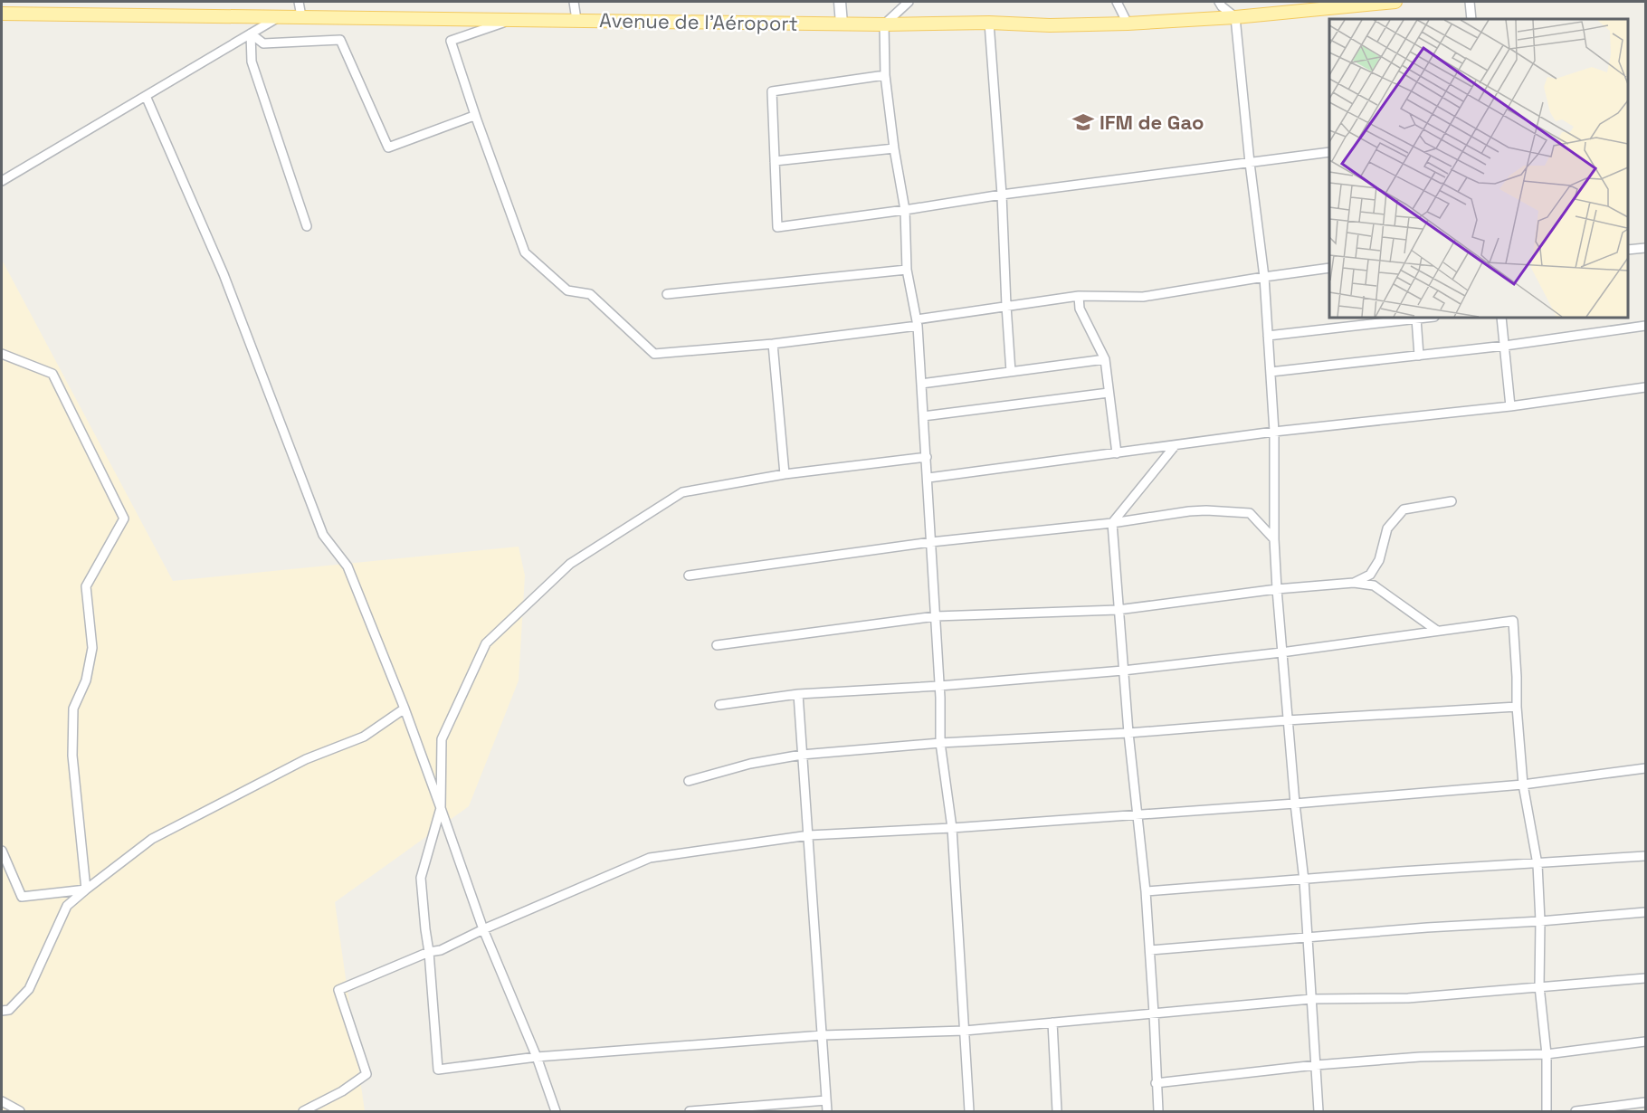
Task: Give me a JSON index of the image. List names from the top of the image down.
{
  "streets": {
    "main road": ["Avenue de l'Aéroport"]
  },
  "places": {
    "school or university": ["IFM de Gao"]
  }
}
